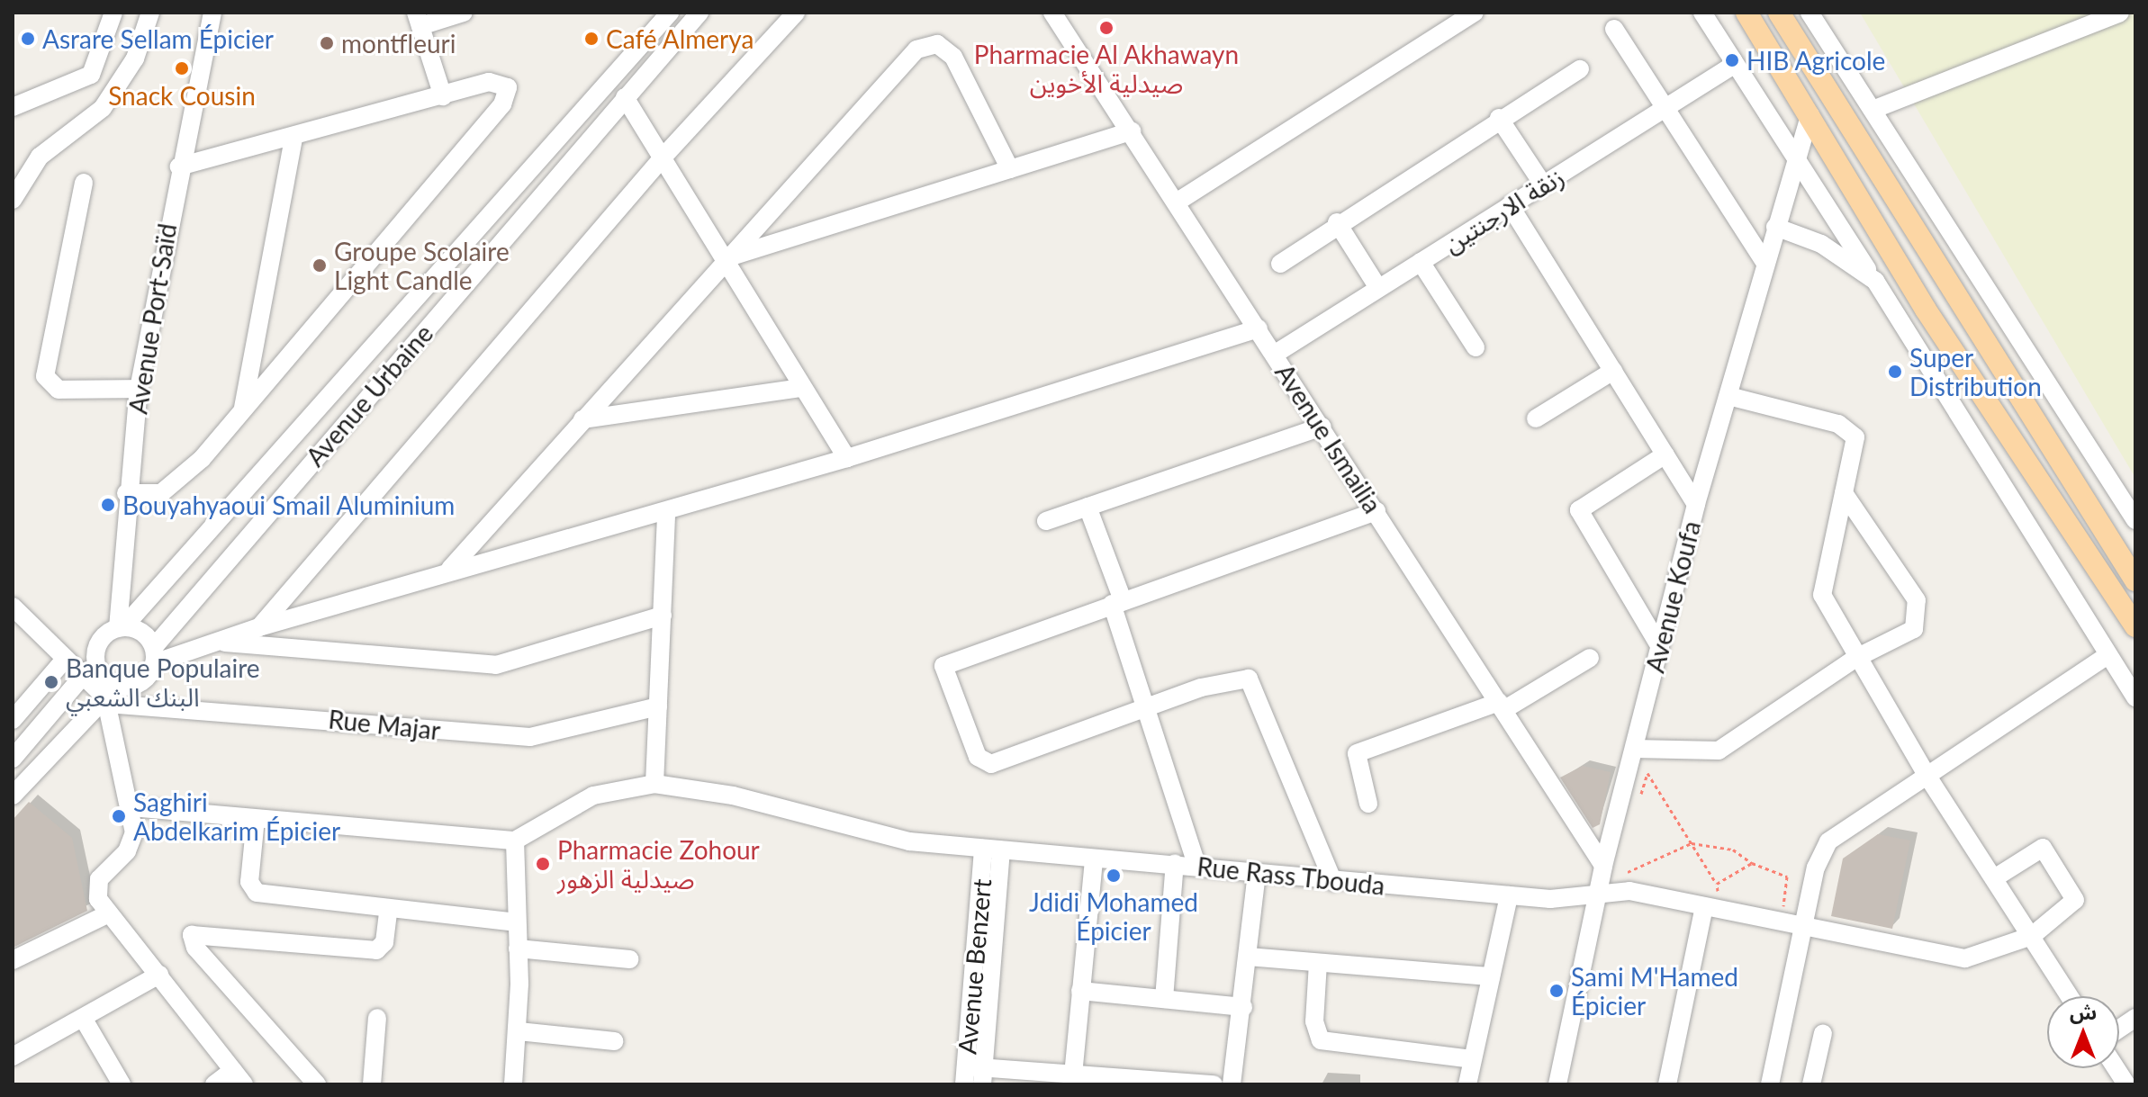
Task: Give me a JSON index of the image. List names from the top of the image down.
{
  "streets": {
    "street": [
      "زنقة الارجنتين",
      "Avenue Port-Saïd",
      "Avenue Urbaine",
      "Avenue Ismailia",
      "Avenue Koufa",
      "Rue Majar",
      "Rue Rass Tbouda",
      "Avenue Benzert"
    ]
  },
  "crossings": [
    ["زنقة الارجنتين", "Avenue Ismailia"],
    ["Avenue Port-Saïd", "Avenue Urbaine"],
    ["Avenue Port-Saïd", "Rue Majar"],
    ["Avenue Urbaine", "Rue Majar"],
    ["Avenue Ismailia", "Avenue Koufa"],
    ["Avenue Koufa", "Rue Rass Tbouda"],
    ["Rue Rass Tbouda", "Avenue Benzert"]
  ],
  "places": [
    "Pharmacie Al Akhawayn صيدلية الأخوين",
    "Asrare Sellam Épicier",
    "Café Almerya",
    "montfleuri",
    "HIB Agricole",
    "Snack Cousin",
    "Groupe Scolaire Light Candle",
    "Super Distribution",
    "Bouyahyaoui Smail Aluminium",
    "Banque Populaire البنك الشعبي",
    "Saghiri Abdelkarim Épicier",
    "Pharmacie Zohour صيدلية الزهور",
    "Jdidi Mohamed Épicier",
    "Sami M'Hamed Épicier"
  ],
  "north": "top"
}
